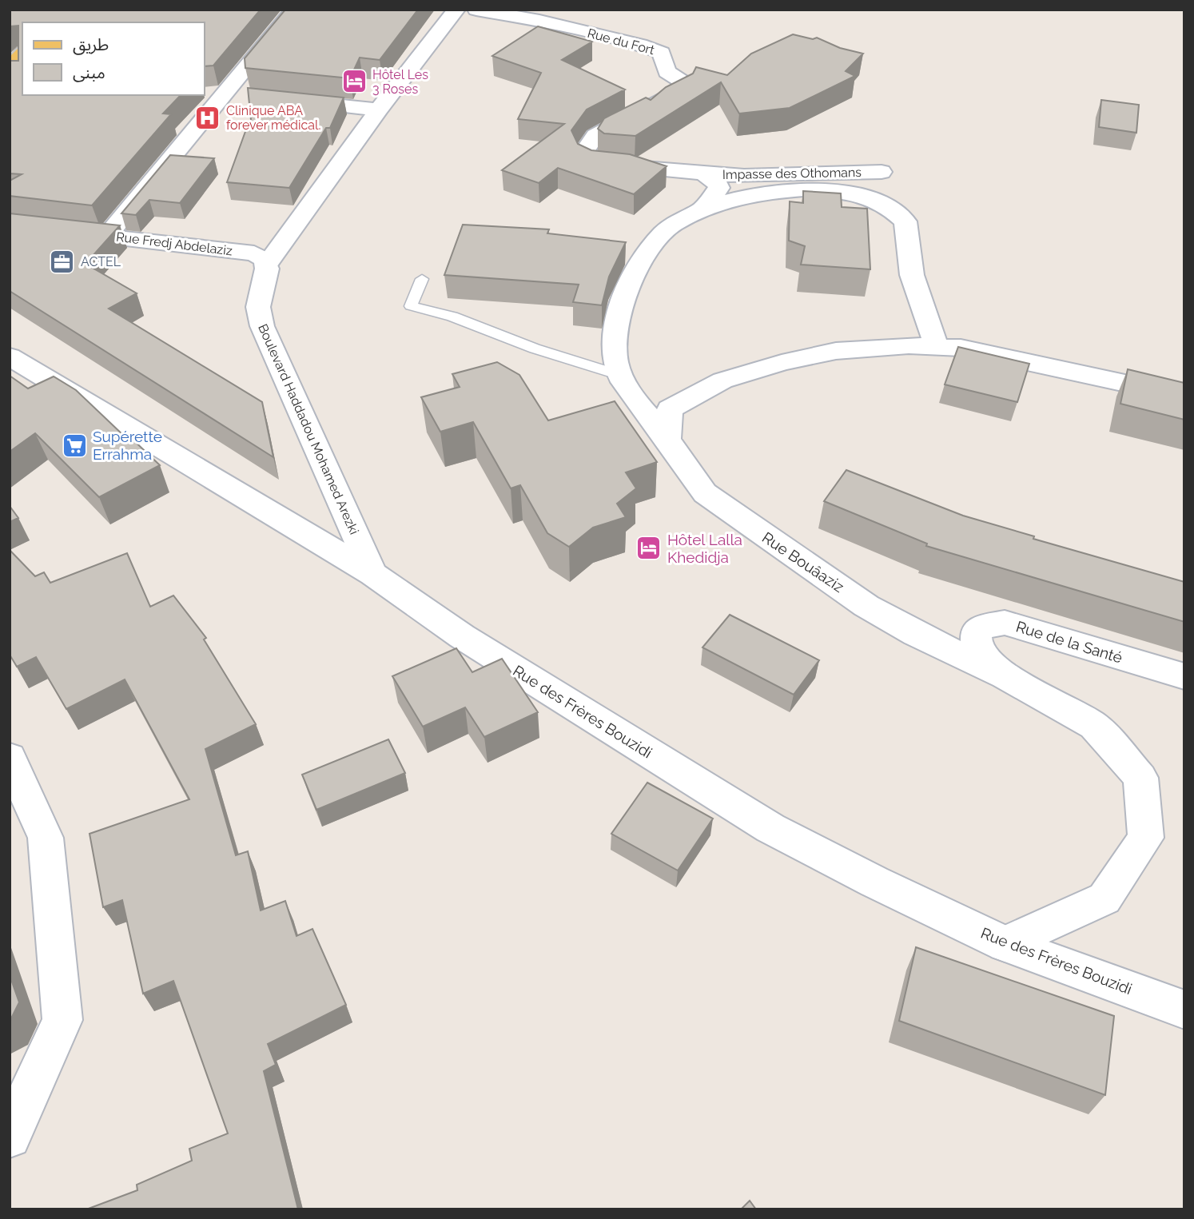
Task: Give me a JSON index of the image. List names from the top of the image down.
{
  "streets": {
    "street": [
      "Rue du Fort",
      "Impasse des Othomans",
      "Rue Fredj Abdelaziz",
      "Boulevard Haddadou Mohamed Arezki",
      "Rue Bouâaziz",
      "Rue de la Santé",
      "Rue des Frères Bouzidi"
    ]
  },
  "crossings": [
    ["Rue du Fort", "Impasse des Othomans"],
    ["Rue Fredj Abdelaziz", "Boulevard Haddadou Mohamed Arezki"],
    ["Boulevard Haddadou Mohamed Arezki", "Rue des Frères Bouzidi"],
    ["Rue Bouâaziz", "Rue de la Santé"],
    ["Rue Bouâaziz", "Rue des Frères Bouzidi"]
  ],
  "places": {
    "hotel": ["Hôtel Les 3 Roses", "Hôtel Lalla Khedidja"],
    "hospital": ["Clinique ABA forever médical."],
    "office": ["ACTEL"],
    "supermarket": ["Supérette Errahma"]
  },
  "legend": ["طريق", "مبنى"]
}
